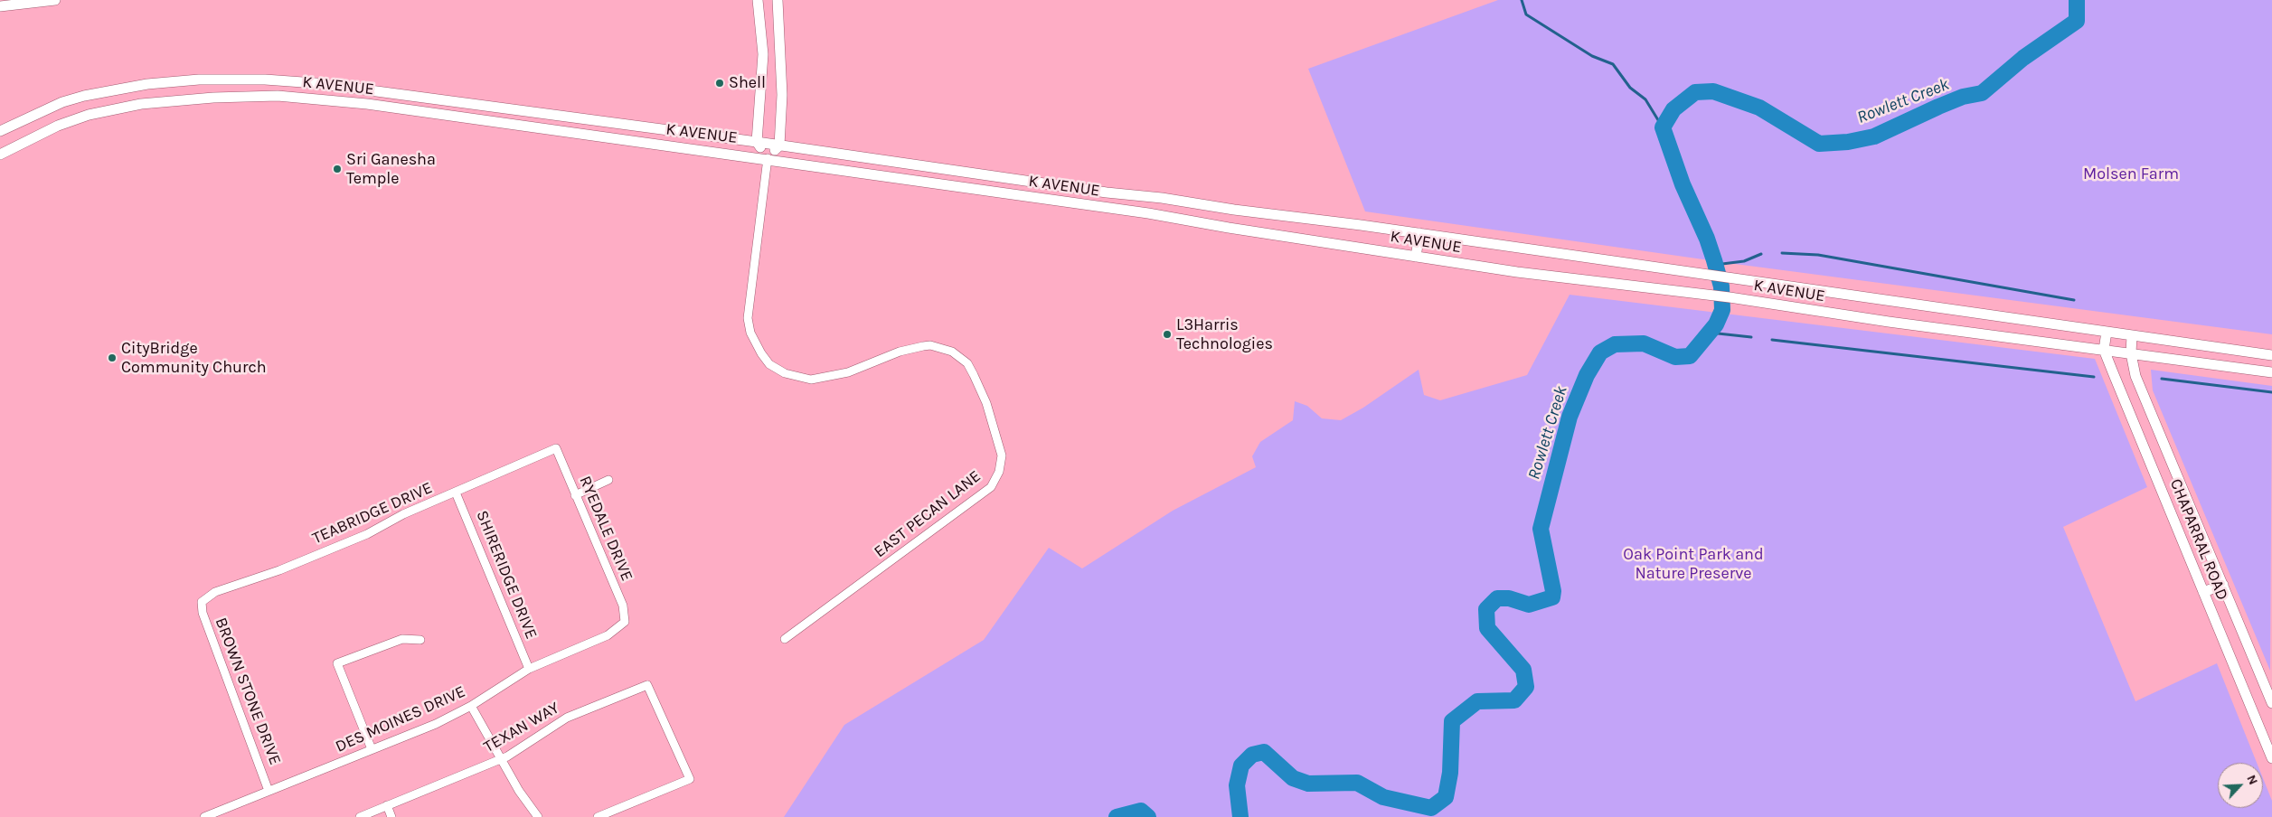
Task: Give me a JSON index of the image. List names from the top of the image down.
{
  "streets": {
    "main road": ["K AVENUE", "CHAPARRAL ROAD"],
    "street": [
      "TEABRIDGE DRIVE",
      "EAST PECAN LANE",
      "RYEDALE DRIVE",
      "SHIRERIDGE DRIVE",
      "BROWN STONE DRIVE",
      "DES MOINES DRIVE",
      "TEXAN WAY"
    ]
  },
  "crossings": [
    ["K AVENUE", "EAST PECAN LANE"],
    ["K AVENUE", "CHAPARRAL ROAD"],
    ["TEABRIDGE DRIVE", "RYEDALE DRIVE"],
    ["TEABRIDGE DRIVE", "SHIRERIDGE DRIVE"],
    ["TEABRIDGE DRIVE", "BROWN STONE DRIVE"],
    ["RYEDALE DRIVE", "DES MOINES DRIVE"],
    ["SHIRERIDGE DRIVE", "DES MOINES DRIVE"],
    ["BROWN STONE DRIVE", "DES MOINES DRIVE"]
  ],
  "water": ["Rowlett Creek"],
  "parks": ["Molsen Farm", "Oak Point Park and Nature Preserve"],
  "places": [
    "Shell",
    "Sri Ganesha Temple",
    "L3Harris Technologies",
    "CityBridge Community Church"
  ],
  "north": "top right"
}
